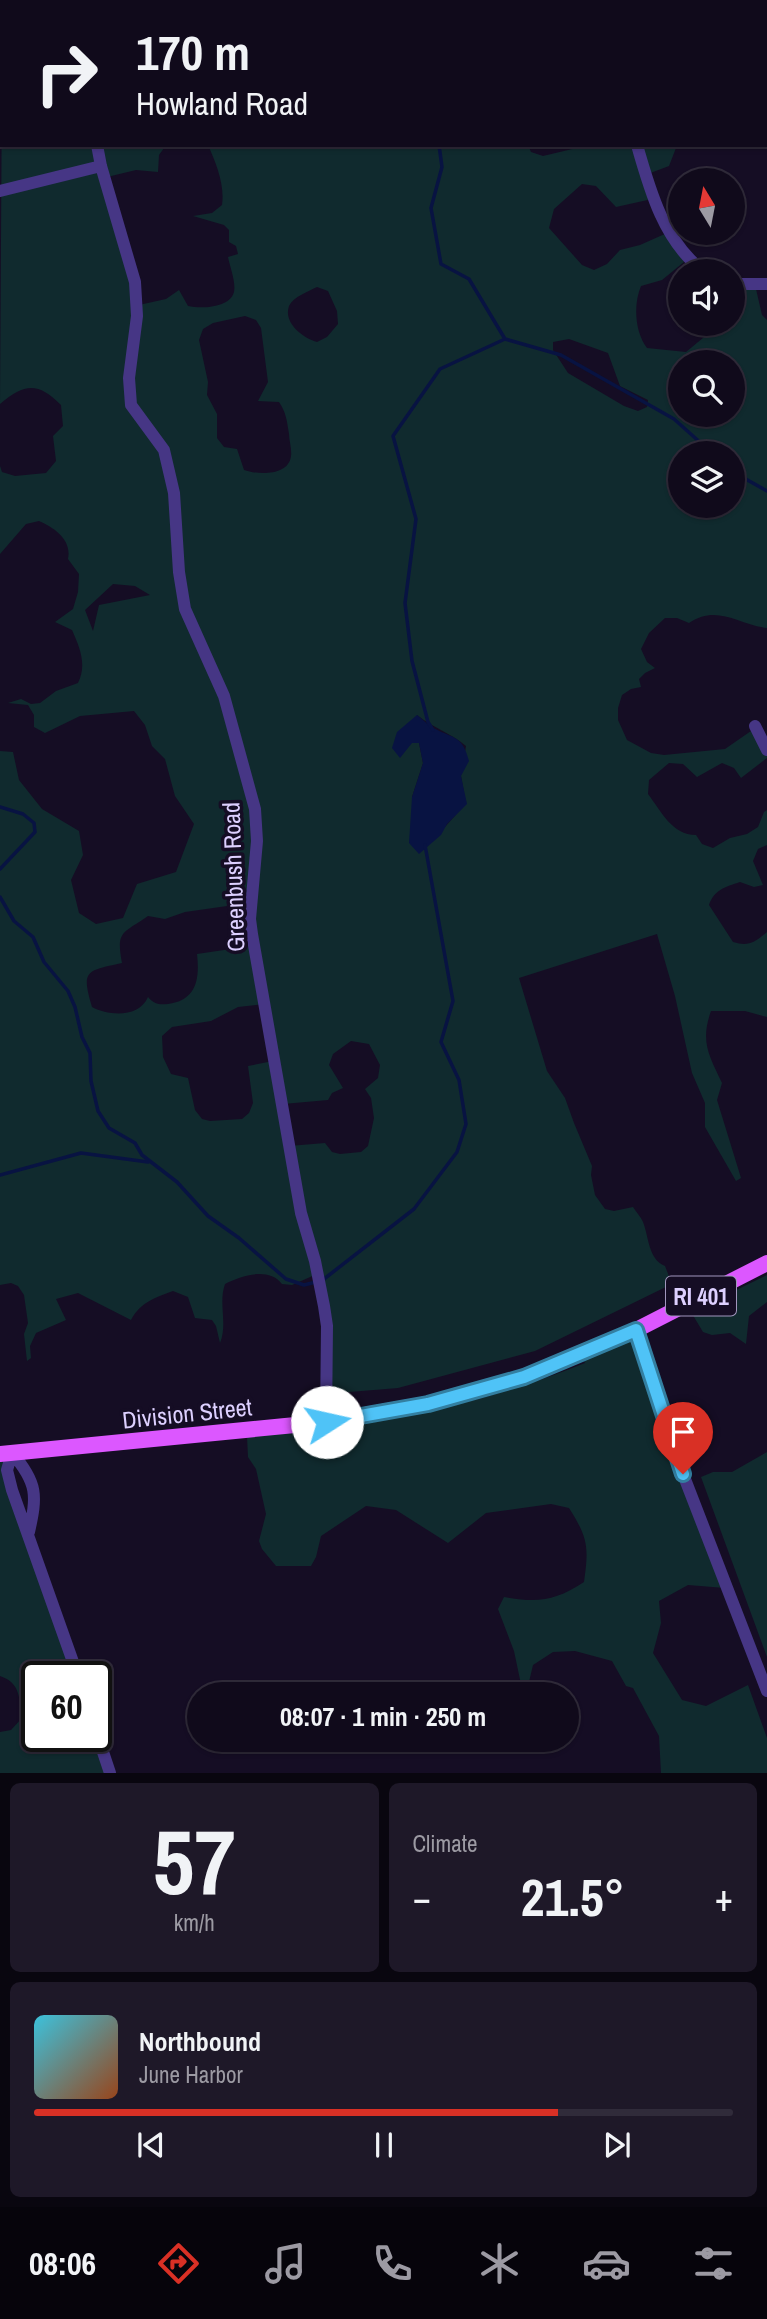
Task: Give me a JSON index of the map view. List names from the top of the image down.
{
  "streets": {
    "main road": ["RI 401", "Division Street"],
    "street": ["Greenbush Road"]
  },
  "crossings": [
    ["Greenbush Road", "Division Street"]
  ],
  "north": "top",
  "page": {
    "turn": ["170 m", "Howland Road"],
    "limit": "60",
    "trip": "08:07 · 1 min · 250 m",
    "tile": [
      ["57", "km/h"],
      "Climate"
    ],
    "heat": ["−", "21.5°", "+"],
    "song": ["Northbound", "June Harbor"],
    "tabs": "08:06"
  }
}
